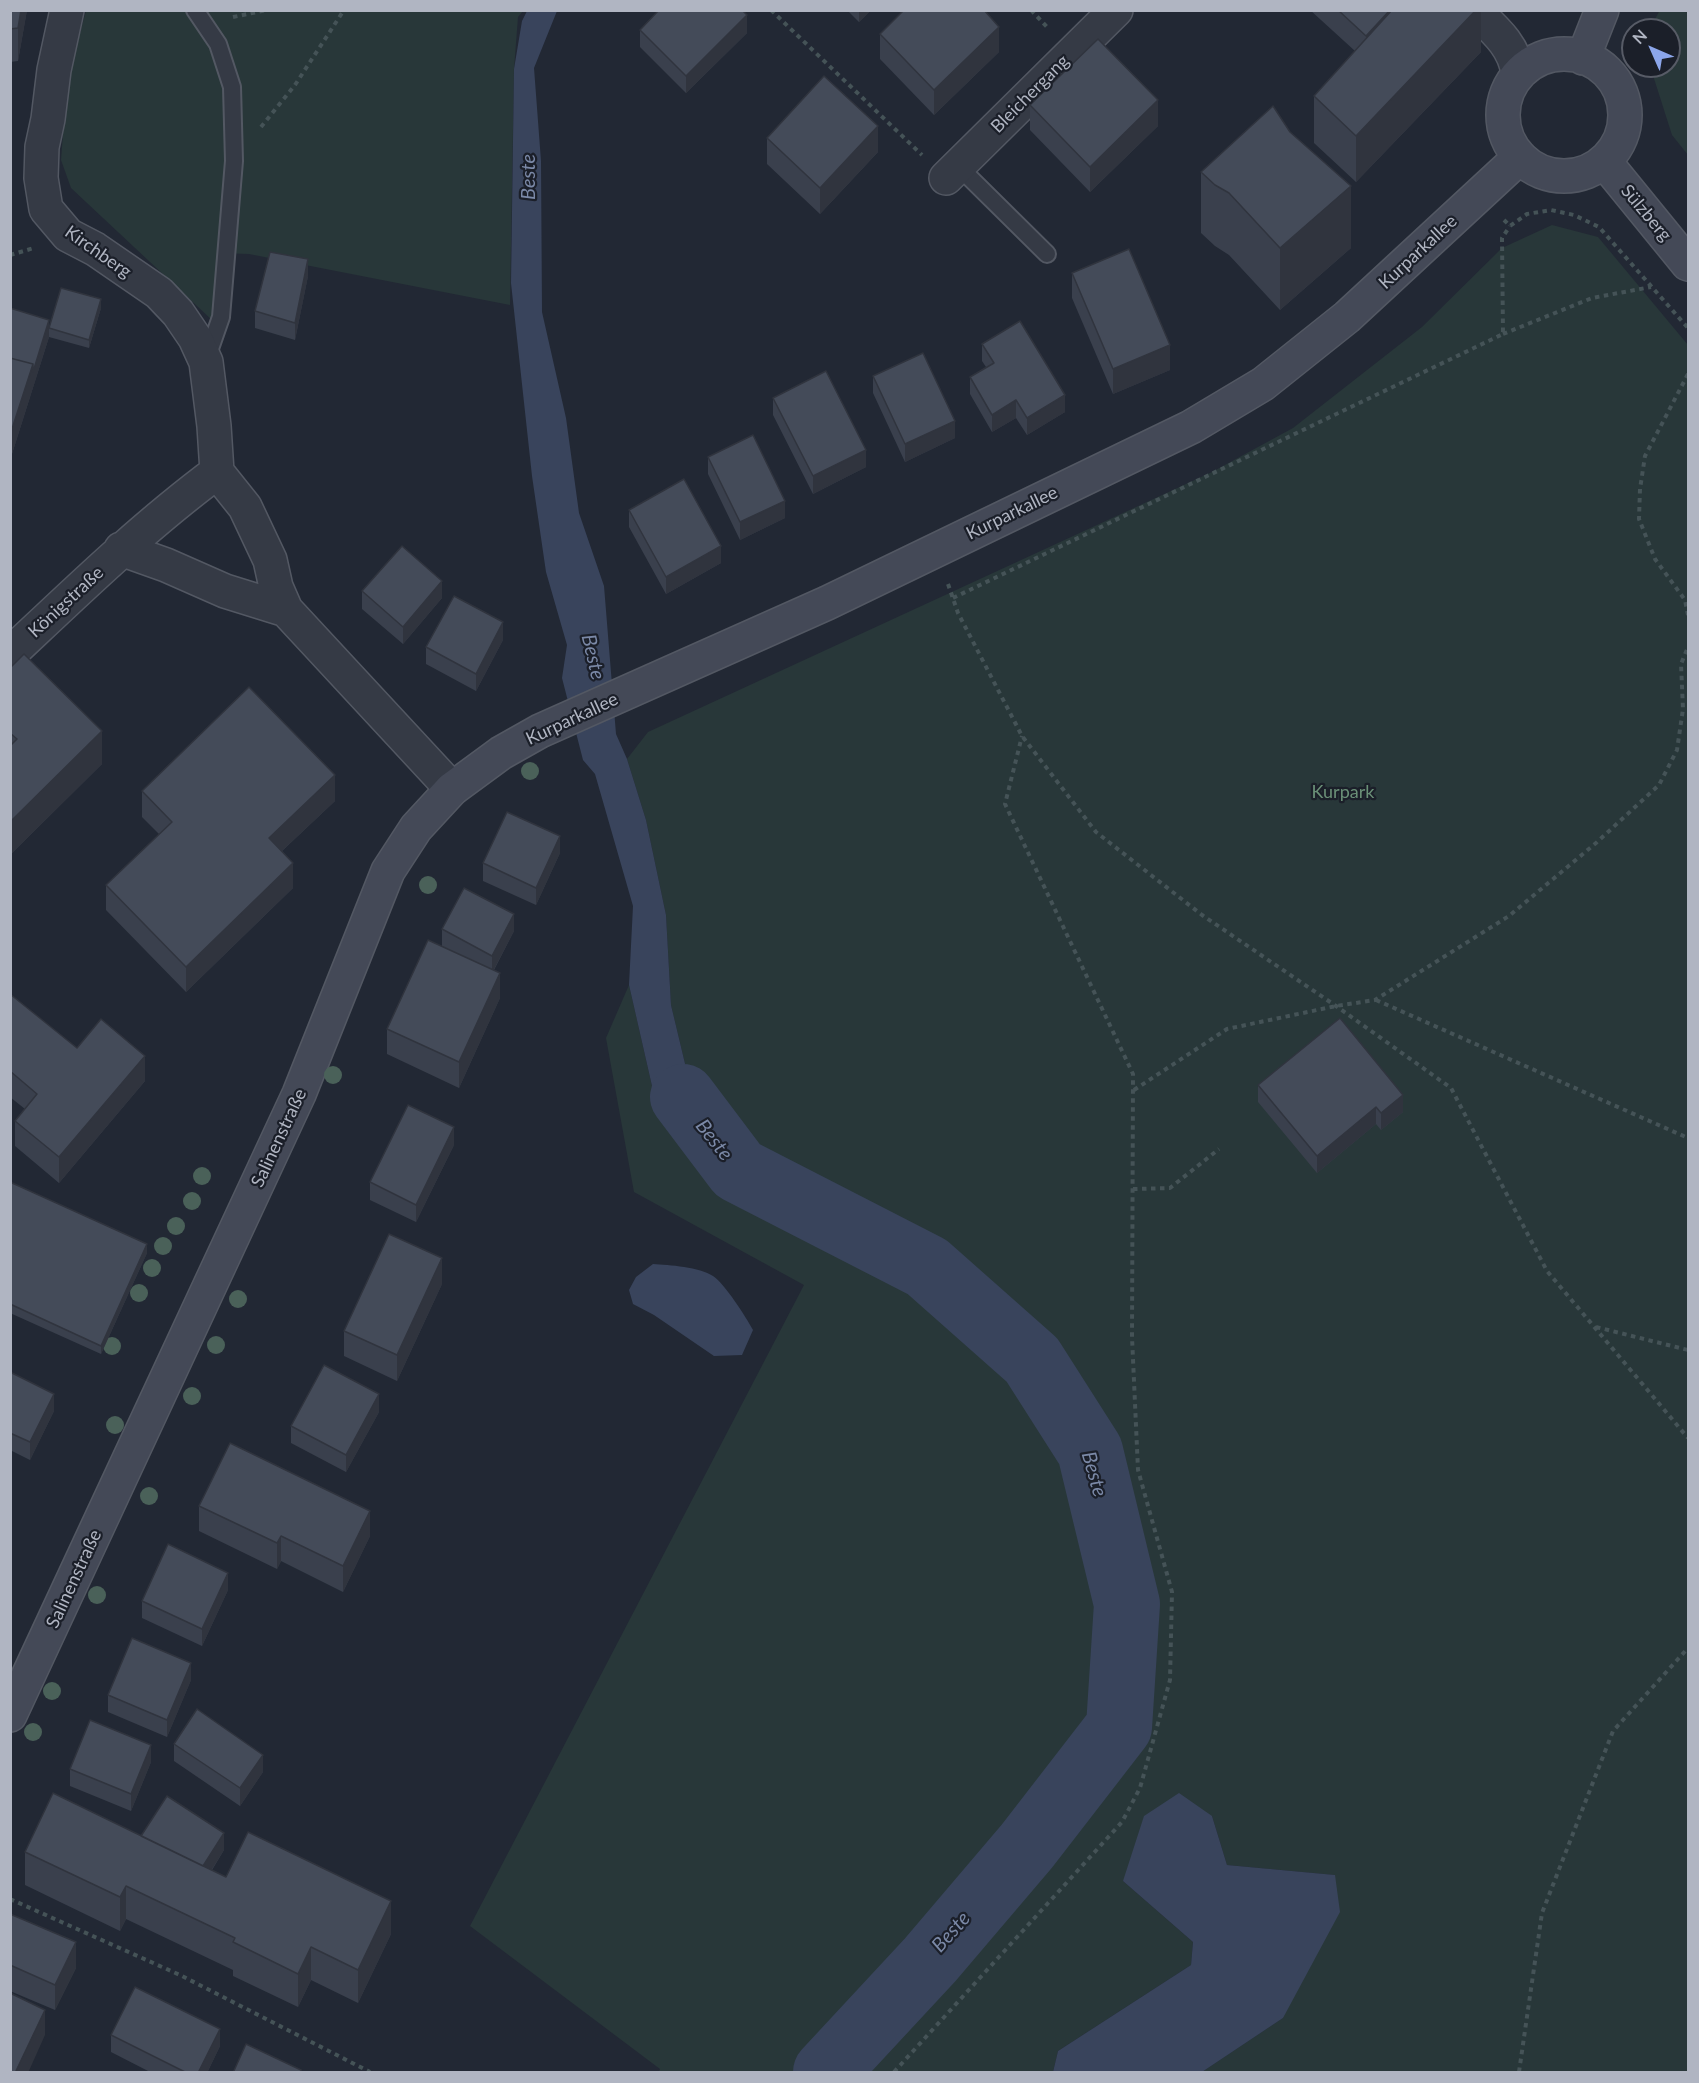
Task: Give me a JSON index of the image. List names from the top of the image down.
{
  "streets": {
    "street": [
      "Bleichergang",
      "Sülzberg",
      "Kirchberg",
      "Kurparkallee",
      "Königstraße",
      "Salinenstraße"
    ]
  },
  "crossings": [
    ["Sülzberg", "Kurparkallee"],
    ["Kurparkallee", "Salinenstraße"]
  ],
  "water": ["Beste"],
  "parks": ["Kurpark"],
  "north": "top left"
}
